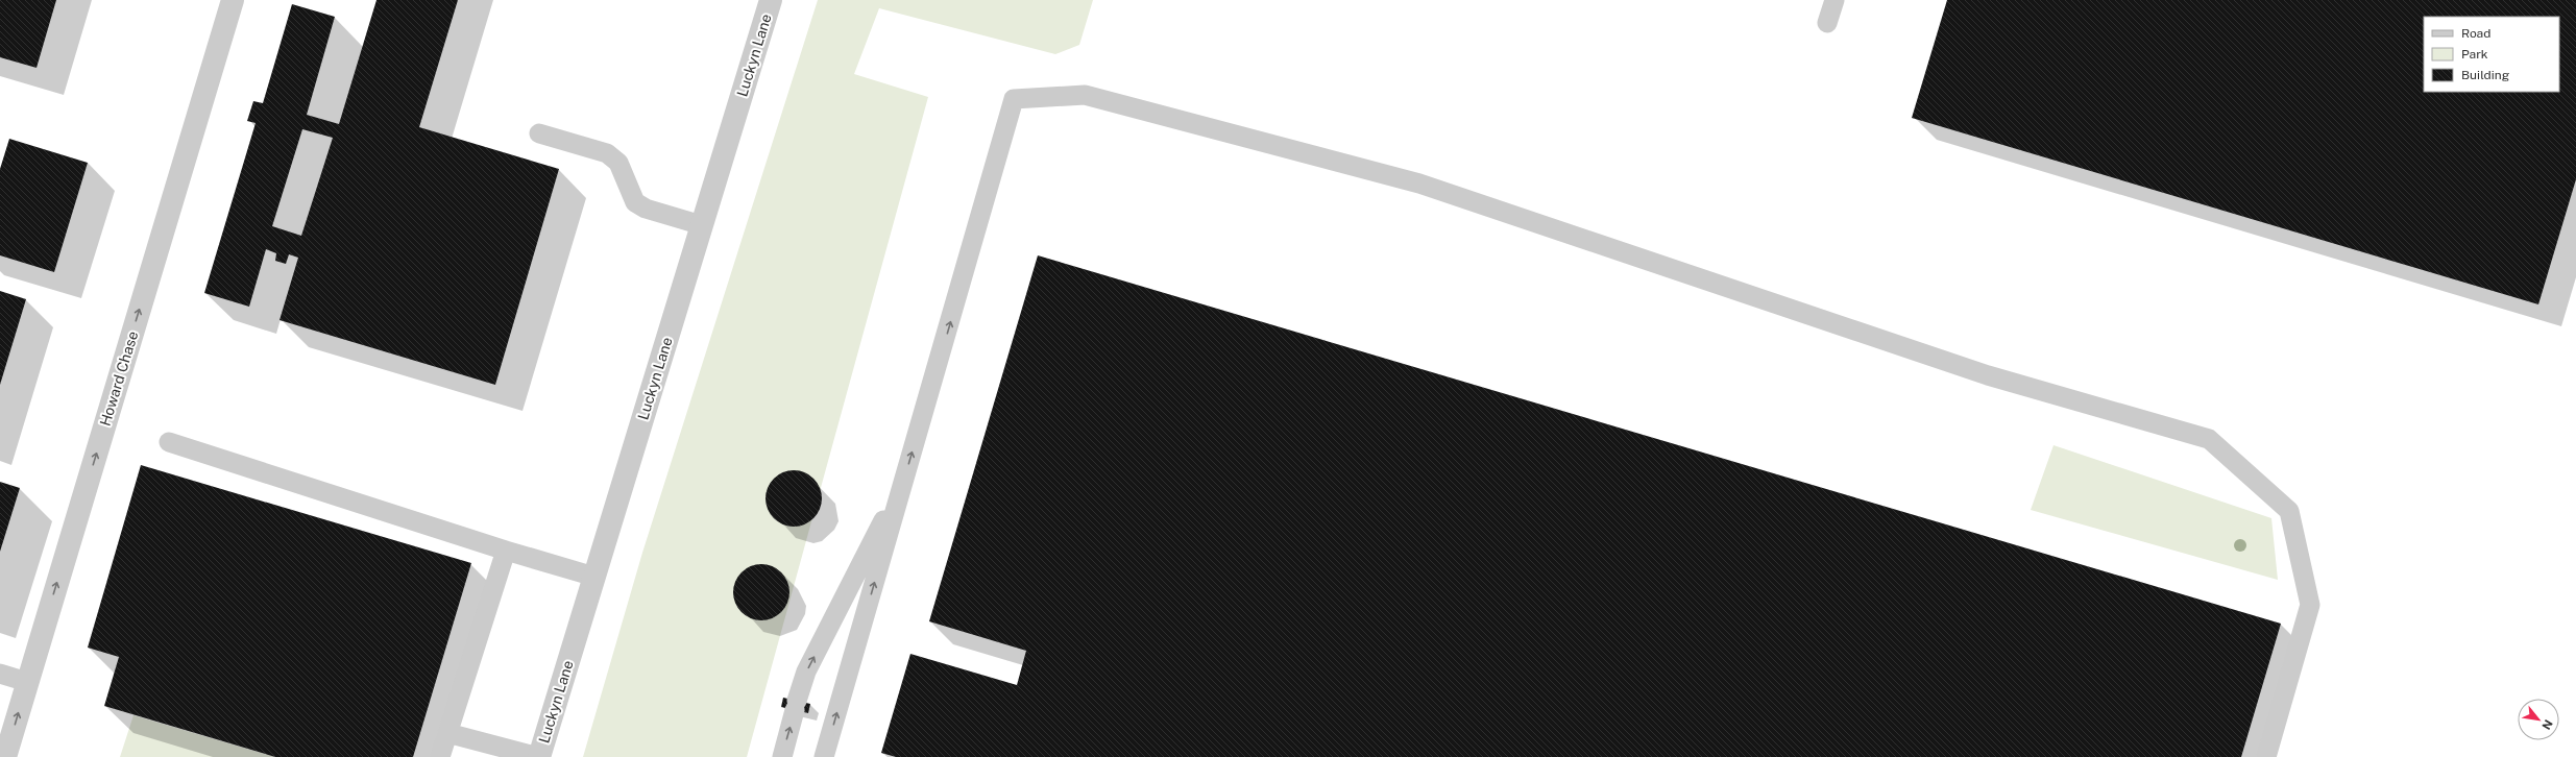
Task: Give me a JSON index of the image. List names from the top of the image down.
{
  "streets": {
    "street": ["Luckyn Lane", "Howard Chase"]
  },
  "one_way": ["Howard Chase"],
  "legend": ["Road", "Park", "Building"],
  "north": "bottom right"
}
